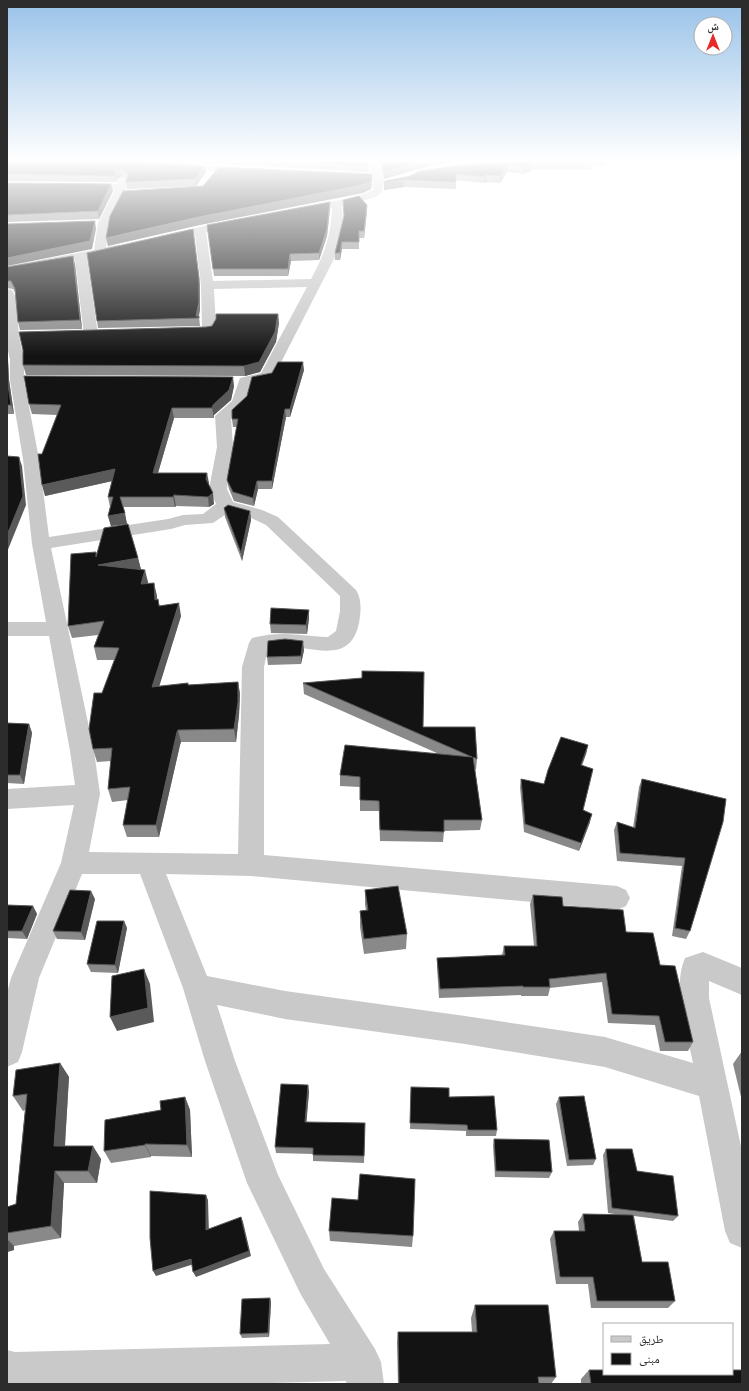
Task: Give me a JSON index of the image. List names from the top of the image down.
{
  "legend": ["طريق", "مبنى"],
  "north": "top"
}
